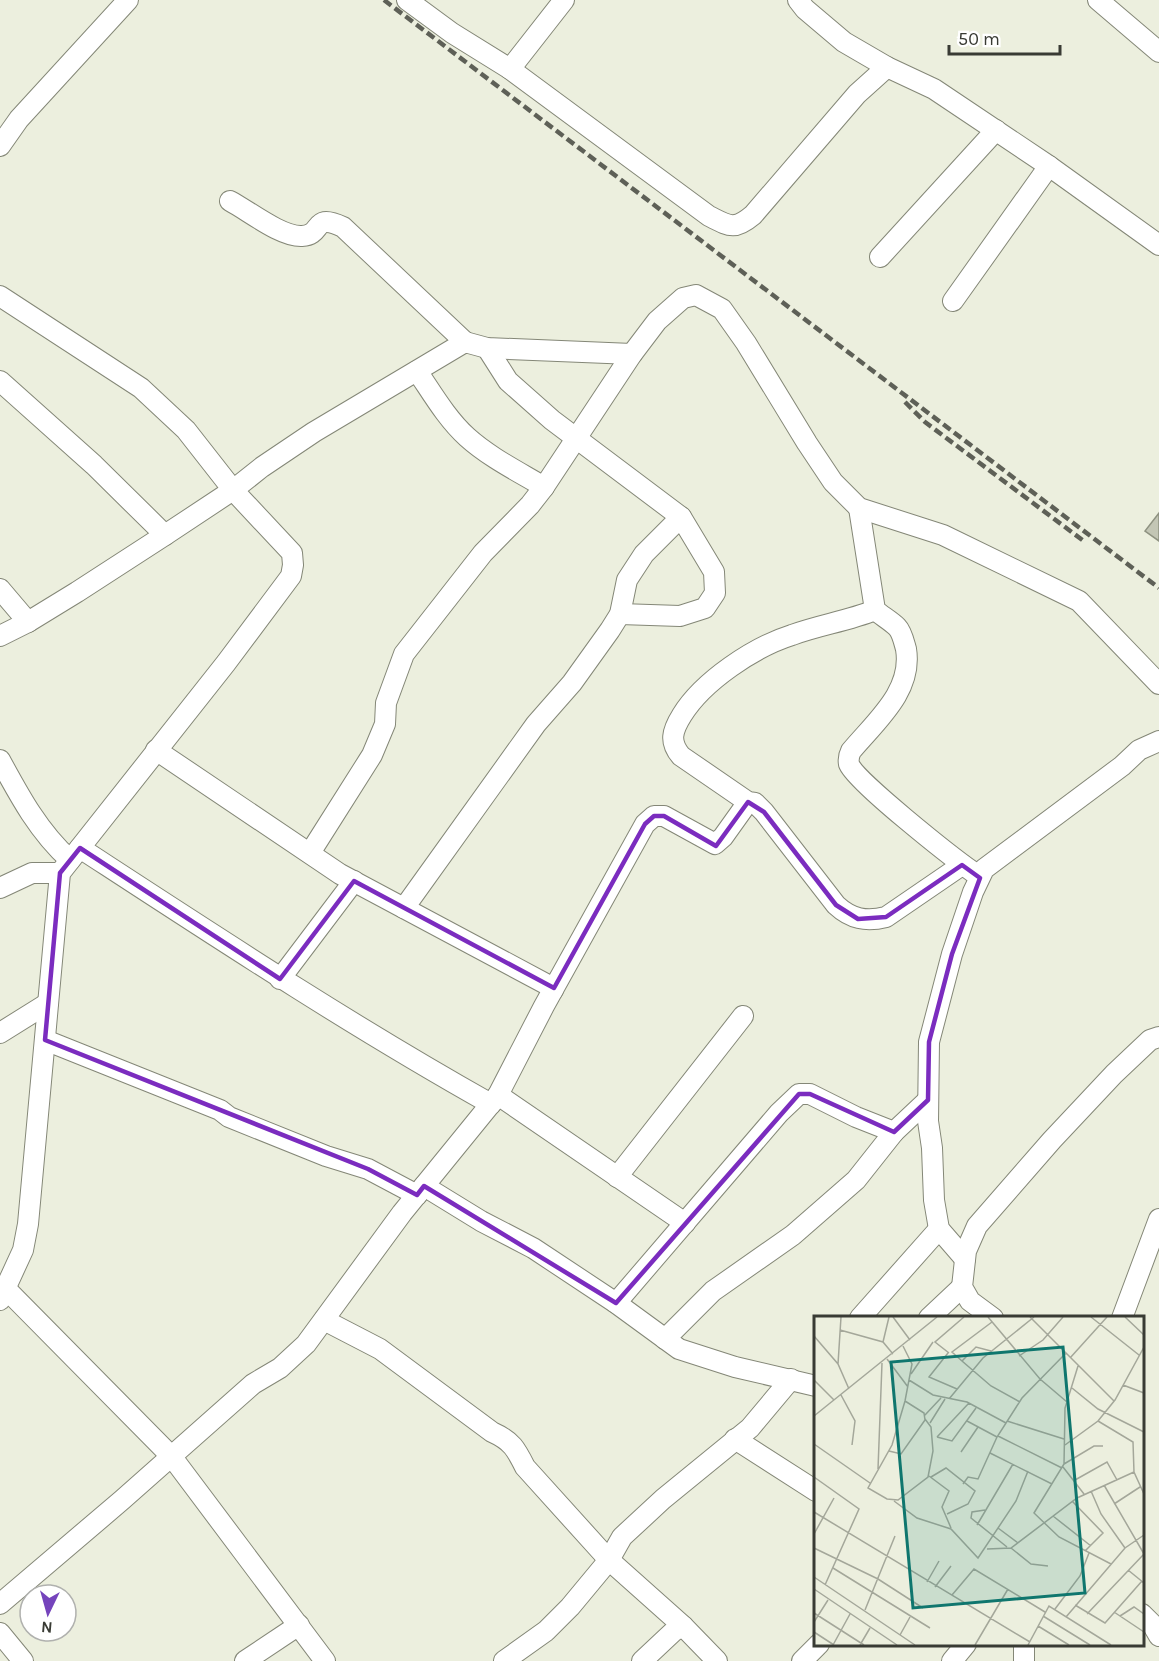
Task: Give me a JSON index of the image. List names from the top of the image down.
{
  "scale_bar": "50 m",
  "north": "bottom"
}
